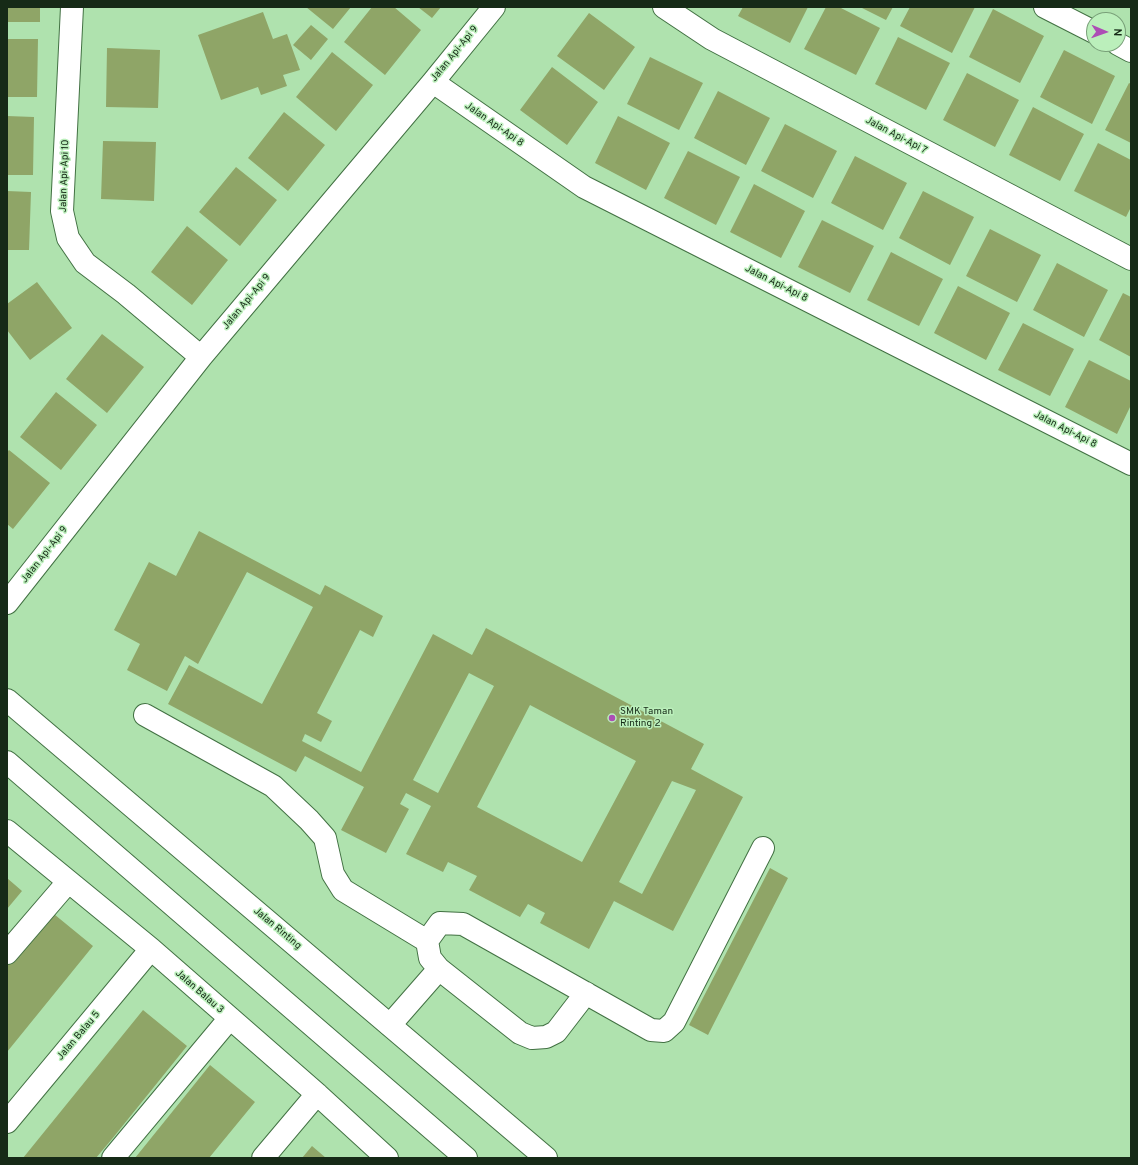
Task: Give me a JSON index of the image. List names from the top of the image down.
{
  "streets": {
    "street": [
      "Jalan Api-Api 9",
      "Jalan Api-Api 8",
      "Jalan Api-Api 7",
      "Jalan Api-Api 10",
      "Jalan Rinting",
      "Jalan Balau 3",
      "Jalan Balau 5"
    ]
  },
  "crossings": [
    ["Jalan Api-Api 9", "Jalan Api-Api 8"],
    ["Jalan Api-Api 9", "Jalan Api-Api 10"],
    ["Jalan Balau 3", "Jalan Balau 5"]
  ],
  "places": ["SMK Taman Rinting 2"],
  "north": "right"
}
